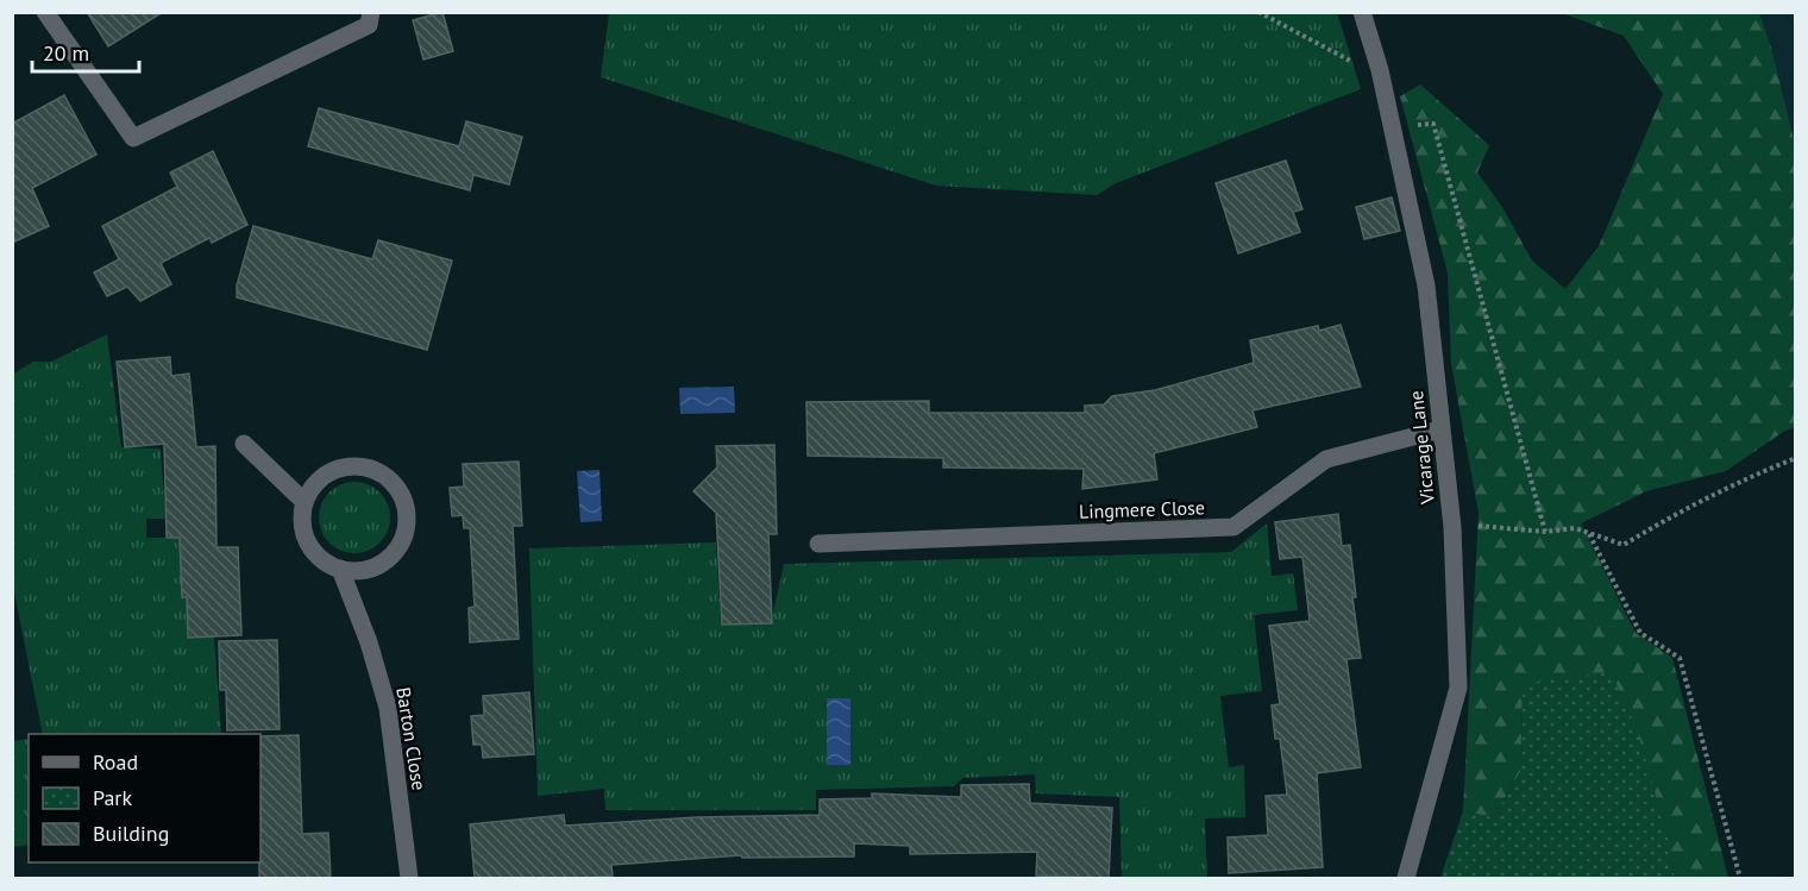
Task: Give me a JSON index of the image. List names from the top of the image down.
{
  "streets": {
    "street": ["Vicarage Lane", "Lingmere Close", "Barton Close"]
  },
  "crossings": [
    ["Vicarage Lane", "Lingmere Close"]
  ],
  "legend": ["Road", "Park", "Building"],
  "scale_bar": "20 m"
}
